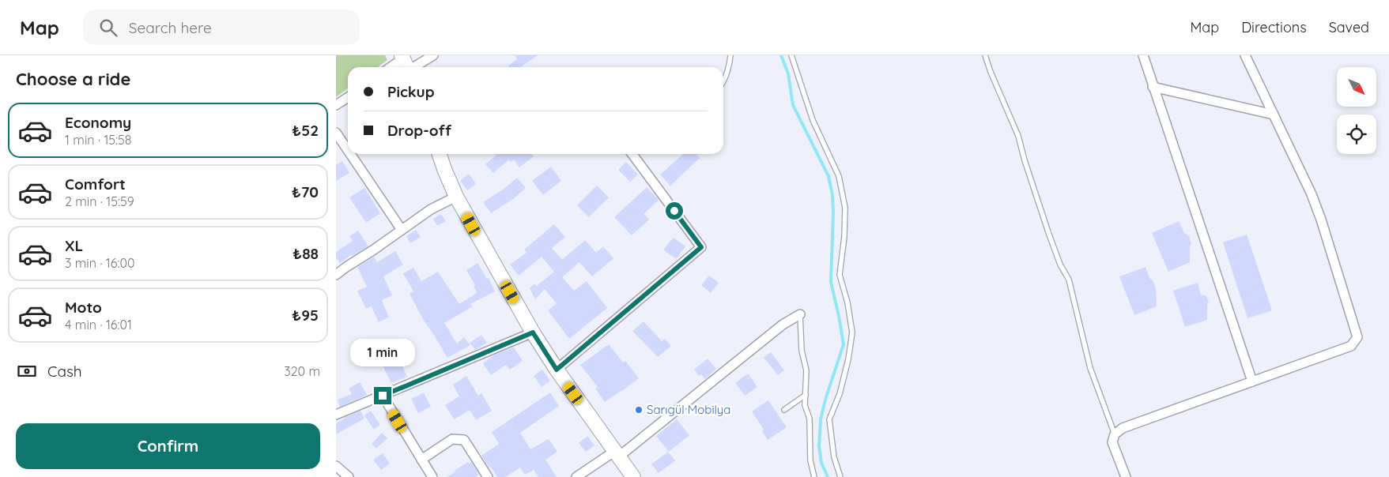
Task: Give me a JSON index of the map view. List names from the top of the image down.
{
  "places": ["Sarıgül Mobilya"],
  "north": "bottom right",
  "page": {
    "header": "Map",
    "search": "Search here",
    "nav": ["Map", "Directions", "Saved"],
    "heading": "Choose a ride",
    "banner": ["Pickup", "Drop-off"],
    "list": [
      {
        "name": "Economy",
        "note": "1 min · 15:58",
        "value": "₺52"
      },
      {
        "name": "Comfort",
        "note": "2 min · 15:59",
        "value": "₺70"
      },
      {
        "name": "XL",
        "note": "3 min · 16:00",
        "value": "₺88"
      },
      {
        "name": "Moto",
        "note": "4 min · 16:01",
        "value": "₺95"
      }
    ],
    "bubble": "1 min",
    "pay": ["Cash", "320 m"],
    "buttons": "Confirm"
  }
}
